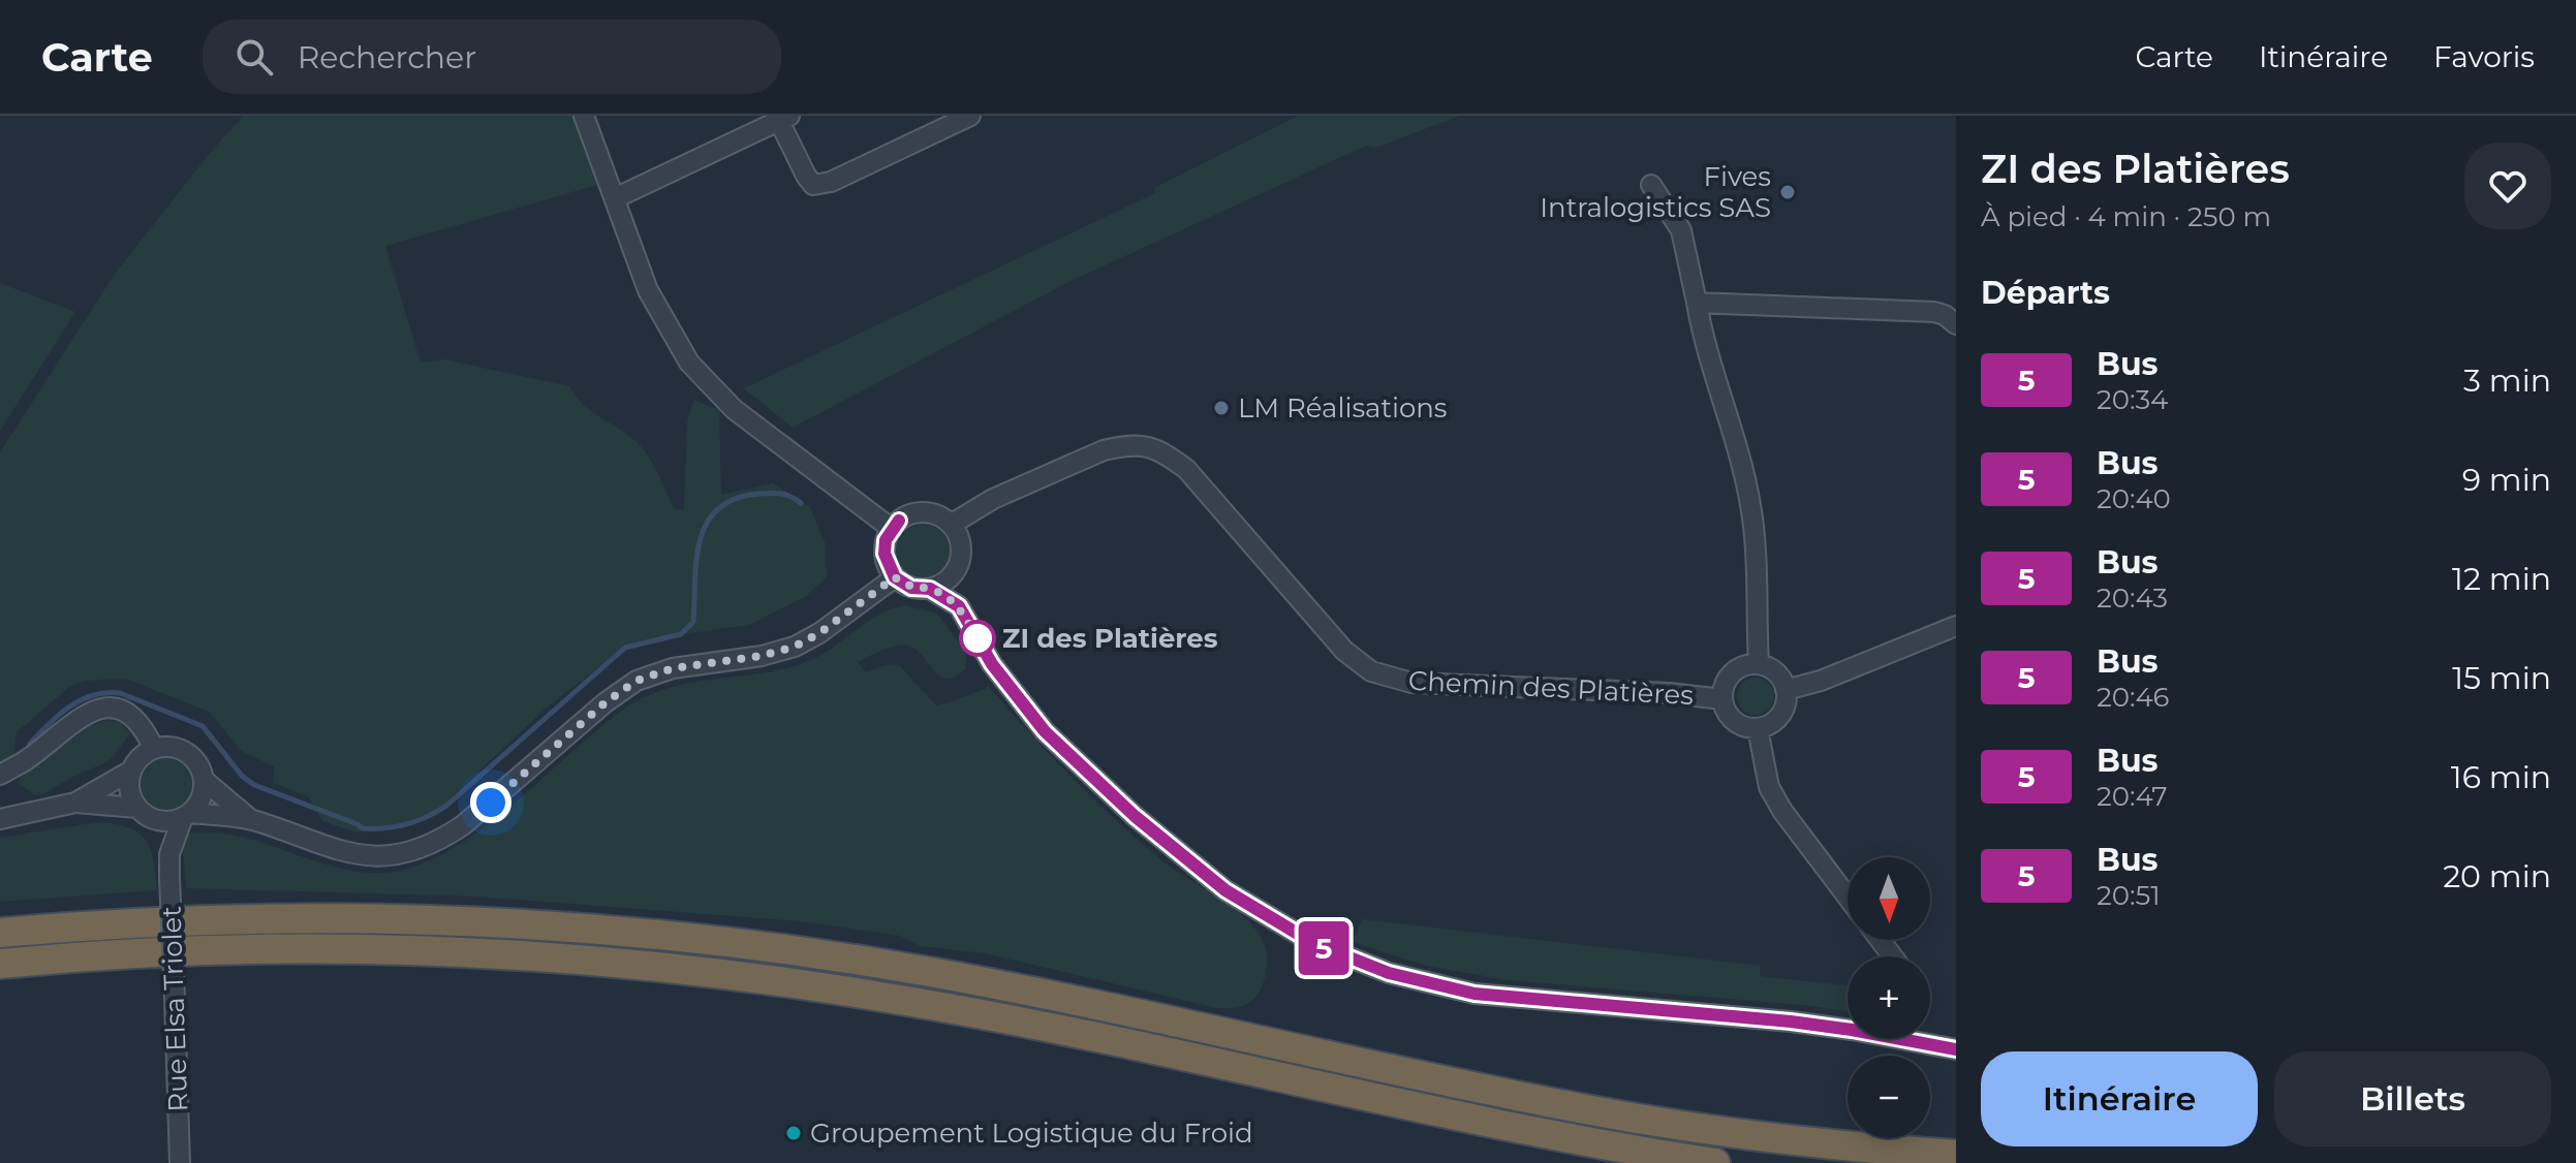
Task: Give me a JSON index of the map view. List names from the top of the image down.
{
  "streets": {
    "street": ["Chemin des Platières", "Rue Elsa Triolet"]
  },
  "places": [
    "Fives Intralogistics SAS",
    "LM Réalisations",
    "ZI des Platières",
    "Groupement Logistique du Froid"
  ],
  "lines": ["bus line 5"],
  "north": "bottom",
  "page": {
    "header": "Carte",
    "search": "Rechercher",
    "nav": ["Carte", "Itinéraire", "Favoris"],
    "on_map": "5",
    "heading": [
      ["ZI des Platières", "À pied · 4 min · 250 m"],
      "Départs"
    ],
    "list": [
      {
        "mark": "5",
        "name": "Bus",
        "note": "20:34",
        "value": "3 min"
      },
      {
        "mark": "5",
        "name": "Bus",
        "note": "20:40",
        "value": "9 min"
      },
      {
        "mark": "5",
        "name": "Bus",
        "note": "20:43",
        "value": "12 min"
      },
      {
        "mark": "5",
        "name": "Bus",
        "note": "20:46",
        "value": "15 min"
      },
      {
        "mark": "5",
        "name": "Bus",
        "note": "20:47",
        "value": "16 min"
      },
      {
        "mark": "5",
        "name": "Bus",
        "note": "20:51",
        "value": "20 min"
      }
    ],
    "map_buttons": ["+", "−"],
    "buttons": ["Itinéraire", "Billets"]
  }
}
